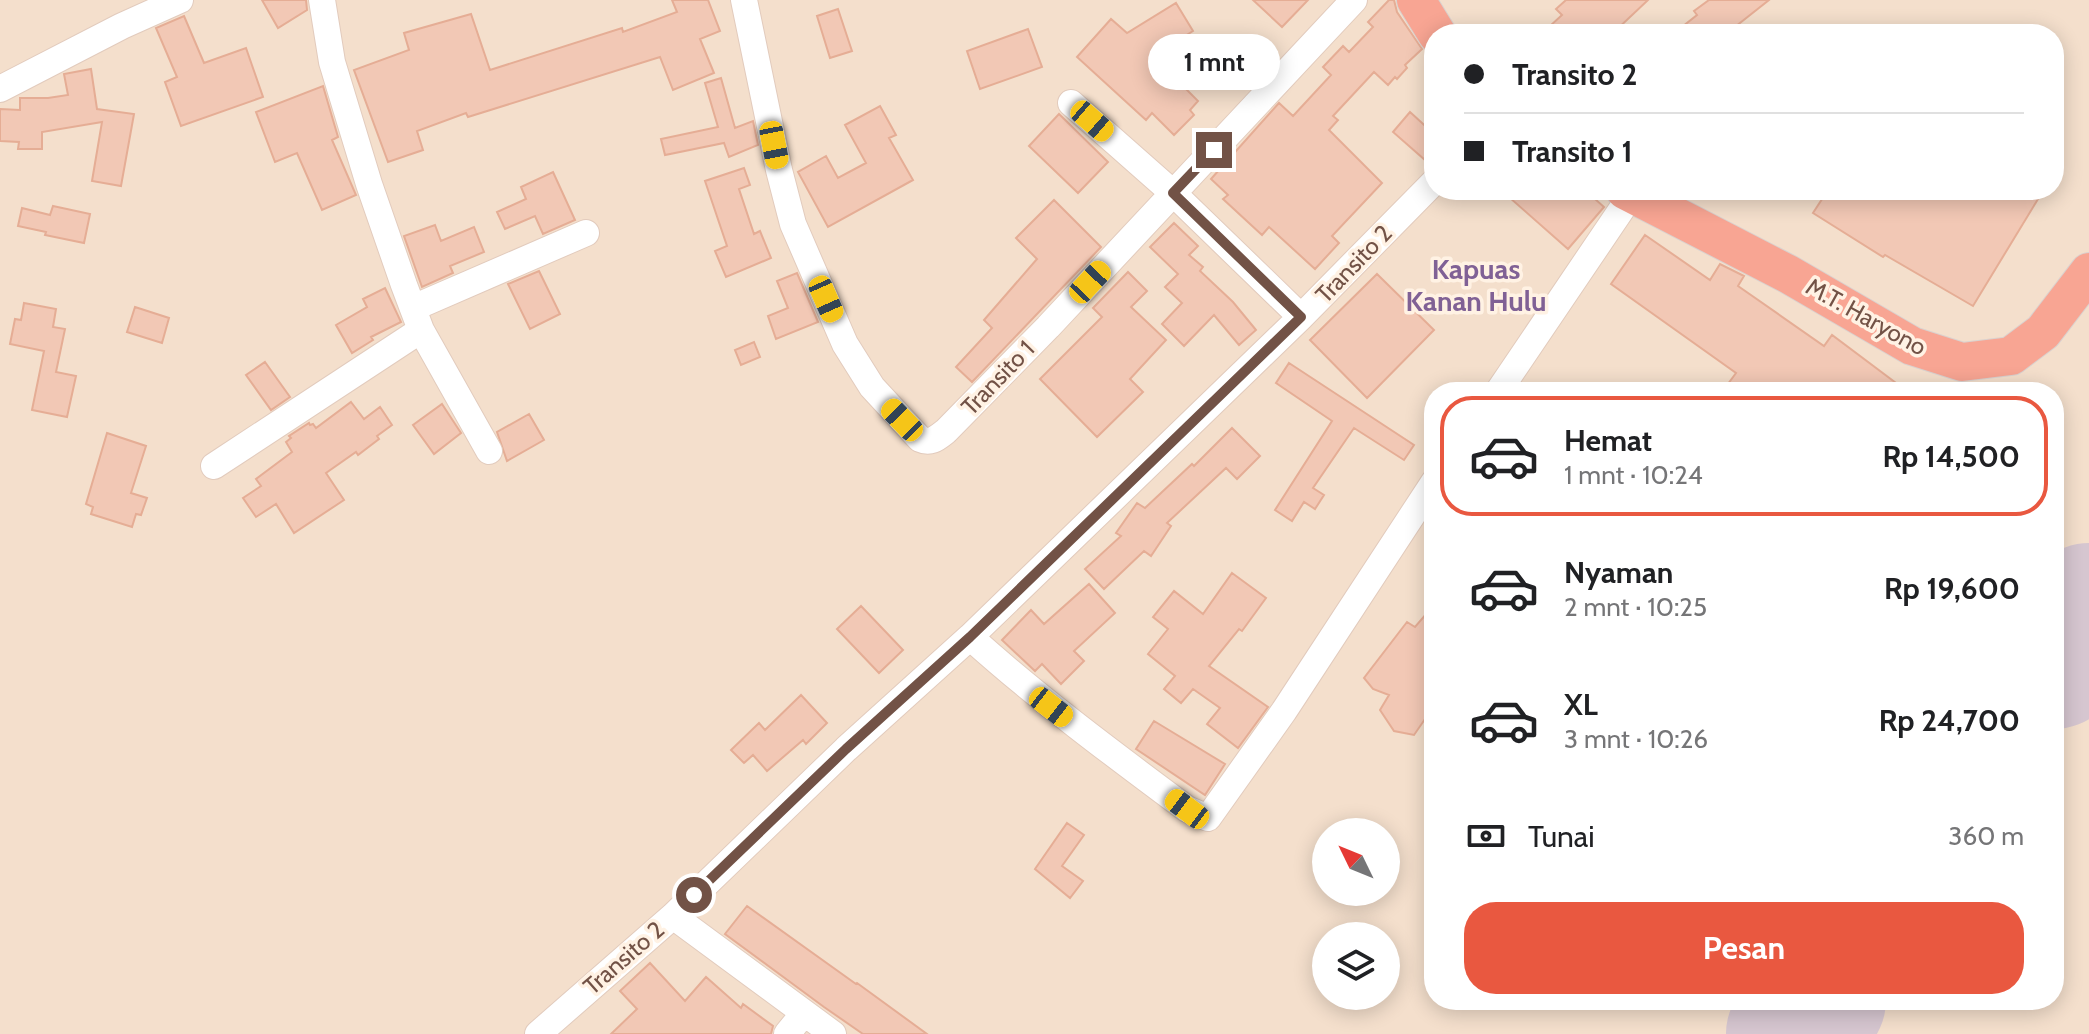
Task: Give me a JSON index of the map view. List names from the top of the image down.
{
  "streets": {
    "highway": ["M.T. Haryono"],
    "street": ["Transito 2", "Transito 1"]
  },
  "districts": ["Kapuas Kanan Hulu"],
  "north": "top left",
  "page": {
    "banner": ["Transito 2", "Transito 1"],
    "bubble": "1 mnt",
    "list": [
      {
        "name": "Hemat",
        "note": "1 mnt · 10:24",
        "value": "Rp 14,500"
      },
      {
        "name": "Nyaman",
        "note": "2 mnt · 10:25",
        "value": "Rp 19,600"
      },
      {
        "name": "XL",
        "note": "3 mnt · 10:26",
        "value": "Rp 24,700"
      }
    ],
    "pay": ["Tunai", "360 m"],
    "buttons": "Pesan"
  }
}
